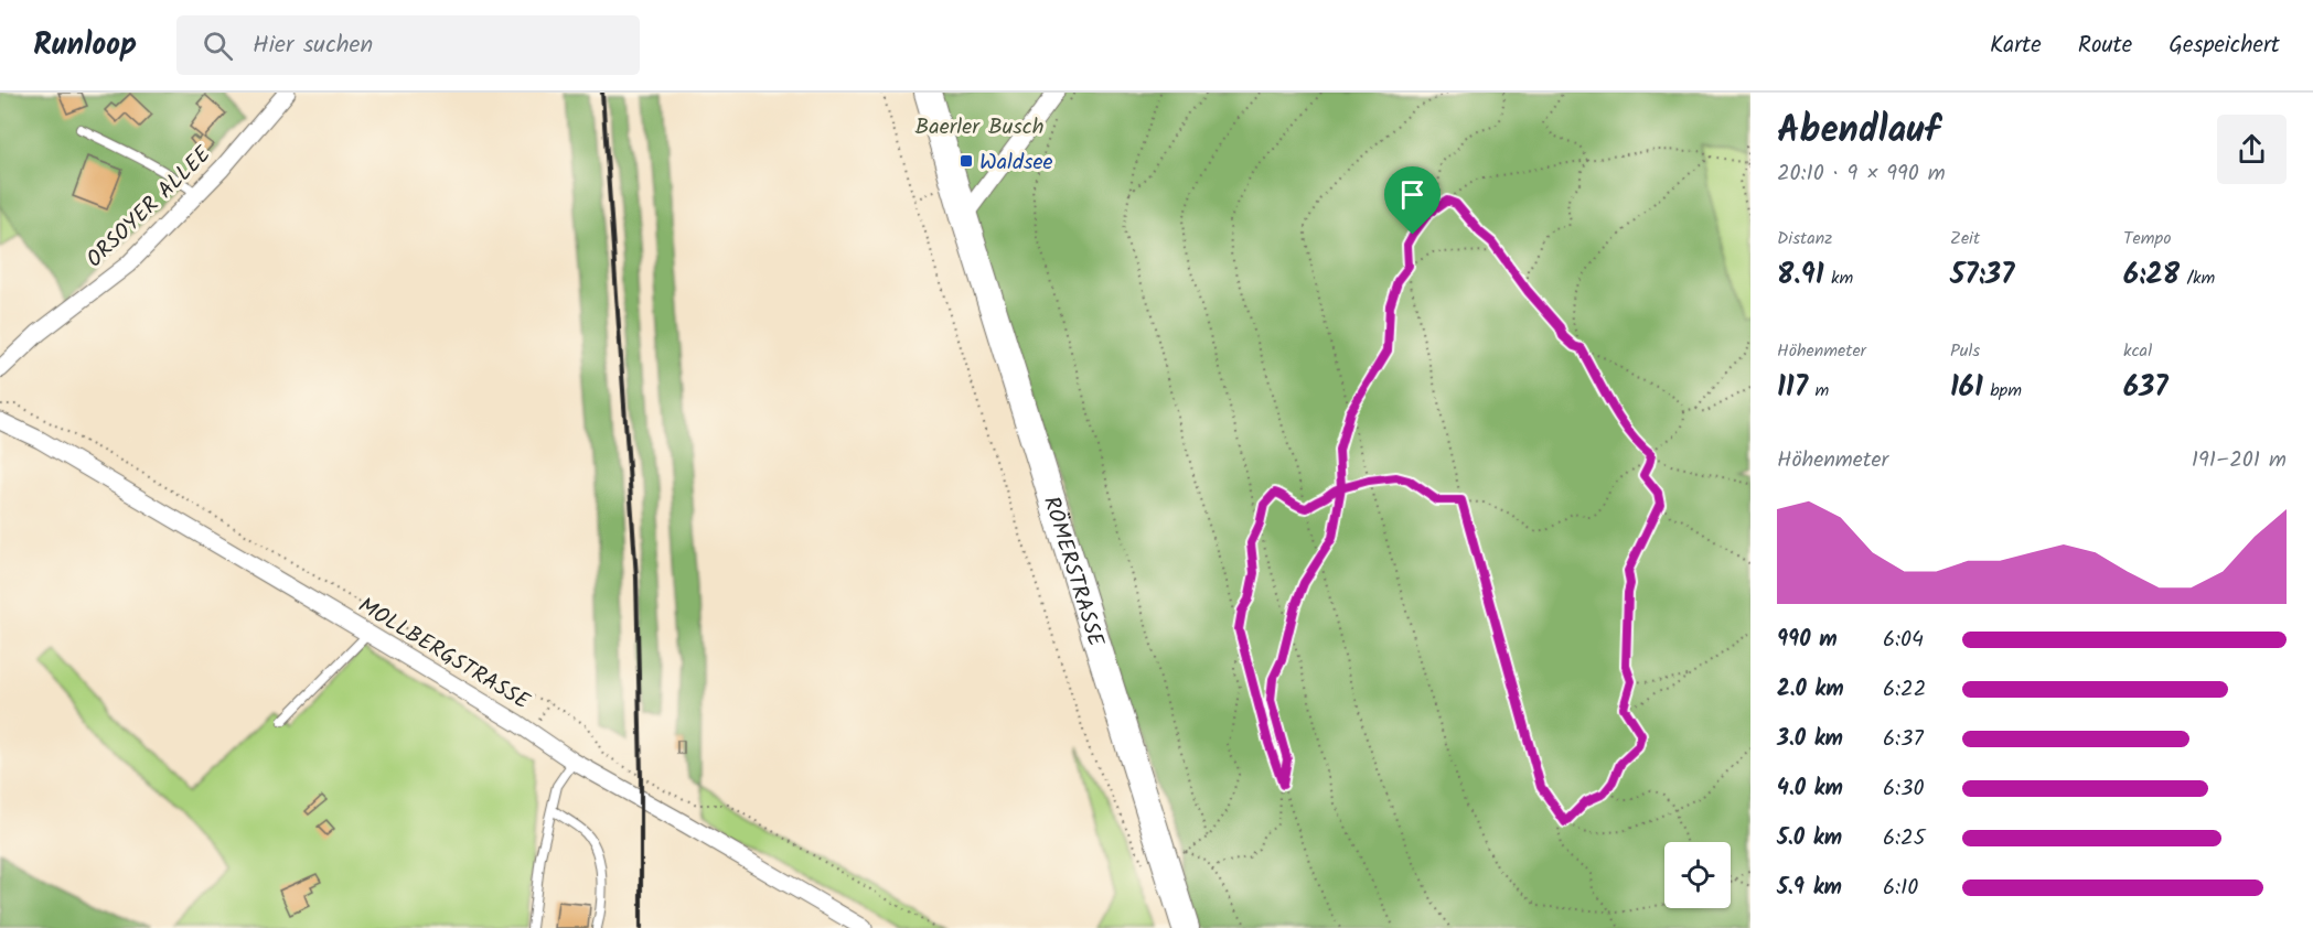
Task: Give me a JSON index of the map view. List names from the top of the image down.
{
  "streets": {
    "main road": ["RÖMERSTRASSE"],
    "street": ["ORSOYER ALLEE", "MOLLBERGSTRASSE"]
  },
  "parks": ["Baerler Busch"],
  "places": {
    "transit": ["Waldsee"]
  },
  "page": {
    "header": "Runloop",
    "search": "Hier suchen",
    "nav": ["Karte", "Route", "Gespeichert"],
    "heading": ["Abendlauf", "20:10 · 9 × 990 m"],
    "stats": [
      ["Distanz", "8.91 km"],
      ["Zeit", "57:37"],
      ["Tempo", "6:28 /km"],
      ["Höhenmeter", "117 m"],
      ["Puls", "161 bpm"],
      ["kcal", "637"]
    ],
    "chart": ["Höhenmeter", "191–201 m"],
    "list": [
      {
        "name": "990 m",
        "note": "6:04"
      },
      {
        "name": "2.0 km",
        "note": "6:22"
      },
      {
        "name": "3.0 km",
        "note": "6:37"
      },
      {
        "name": "4.0 km",
        "note": "6:30"
      },
      {
        "name": "5.0 km",
        "note": "6:25"
      },
      {
        "name": "5.9 km",
        "note": "6:10"
      }
    ]
  }
}
